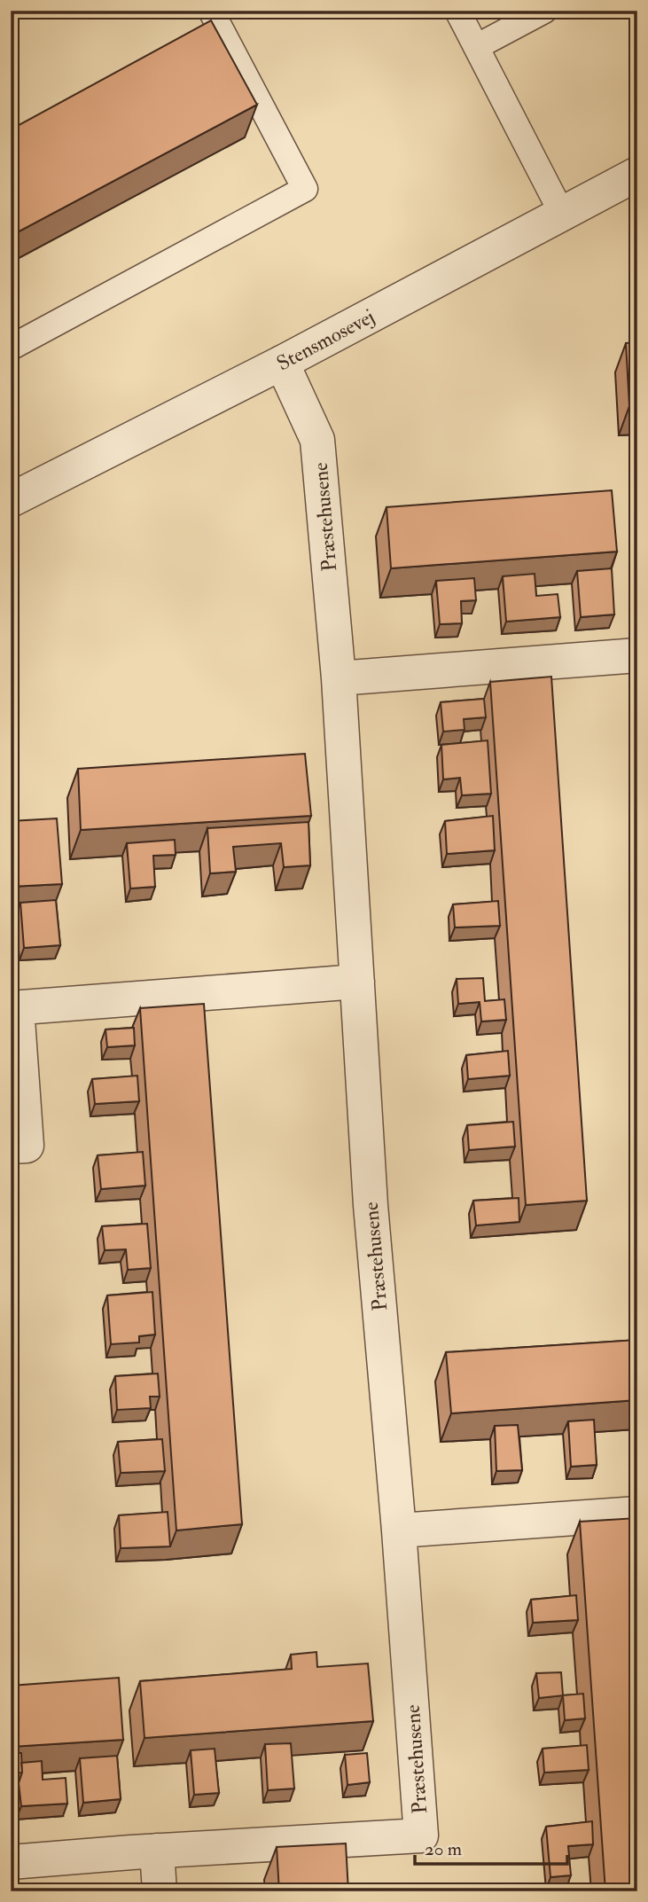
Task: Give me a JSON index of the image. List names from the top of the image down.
{
  "streets": {
    "street": ["Stensmosevej", "Præstehusene"]
  },
  "crossings": [
    ["Stensmosevej", "Præstehusene"]
  ],
  "scale_bar": "20 m"
}
